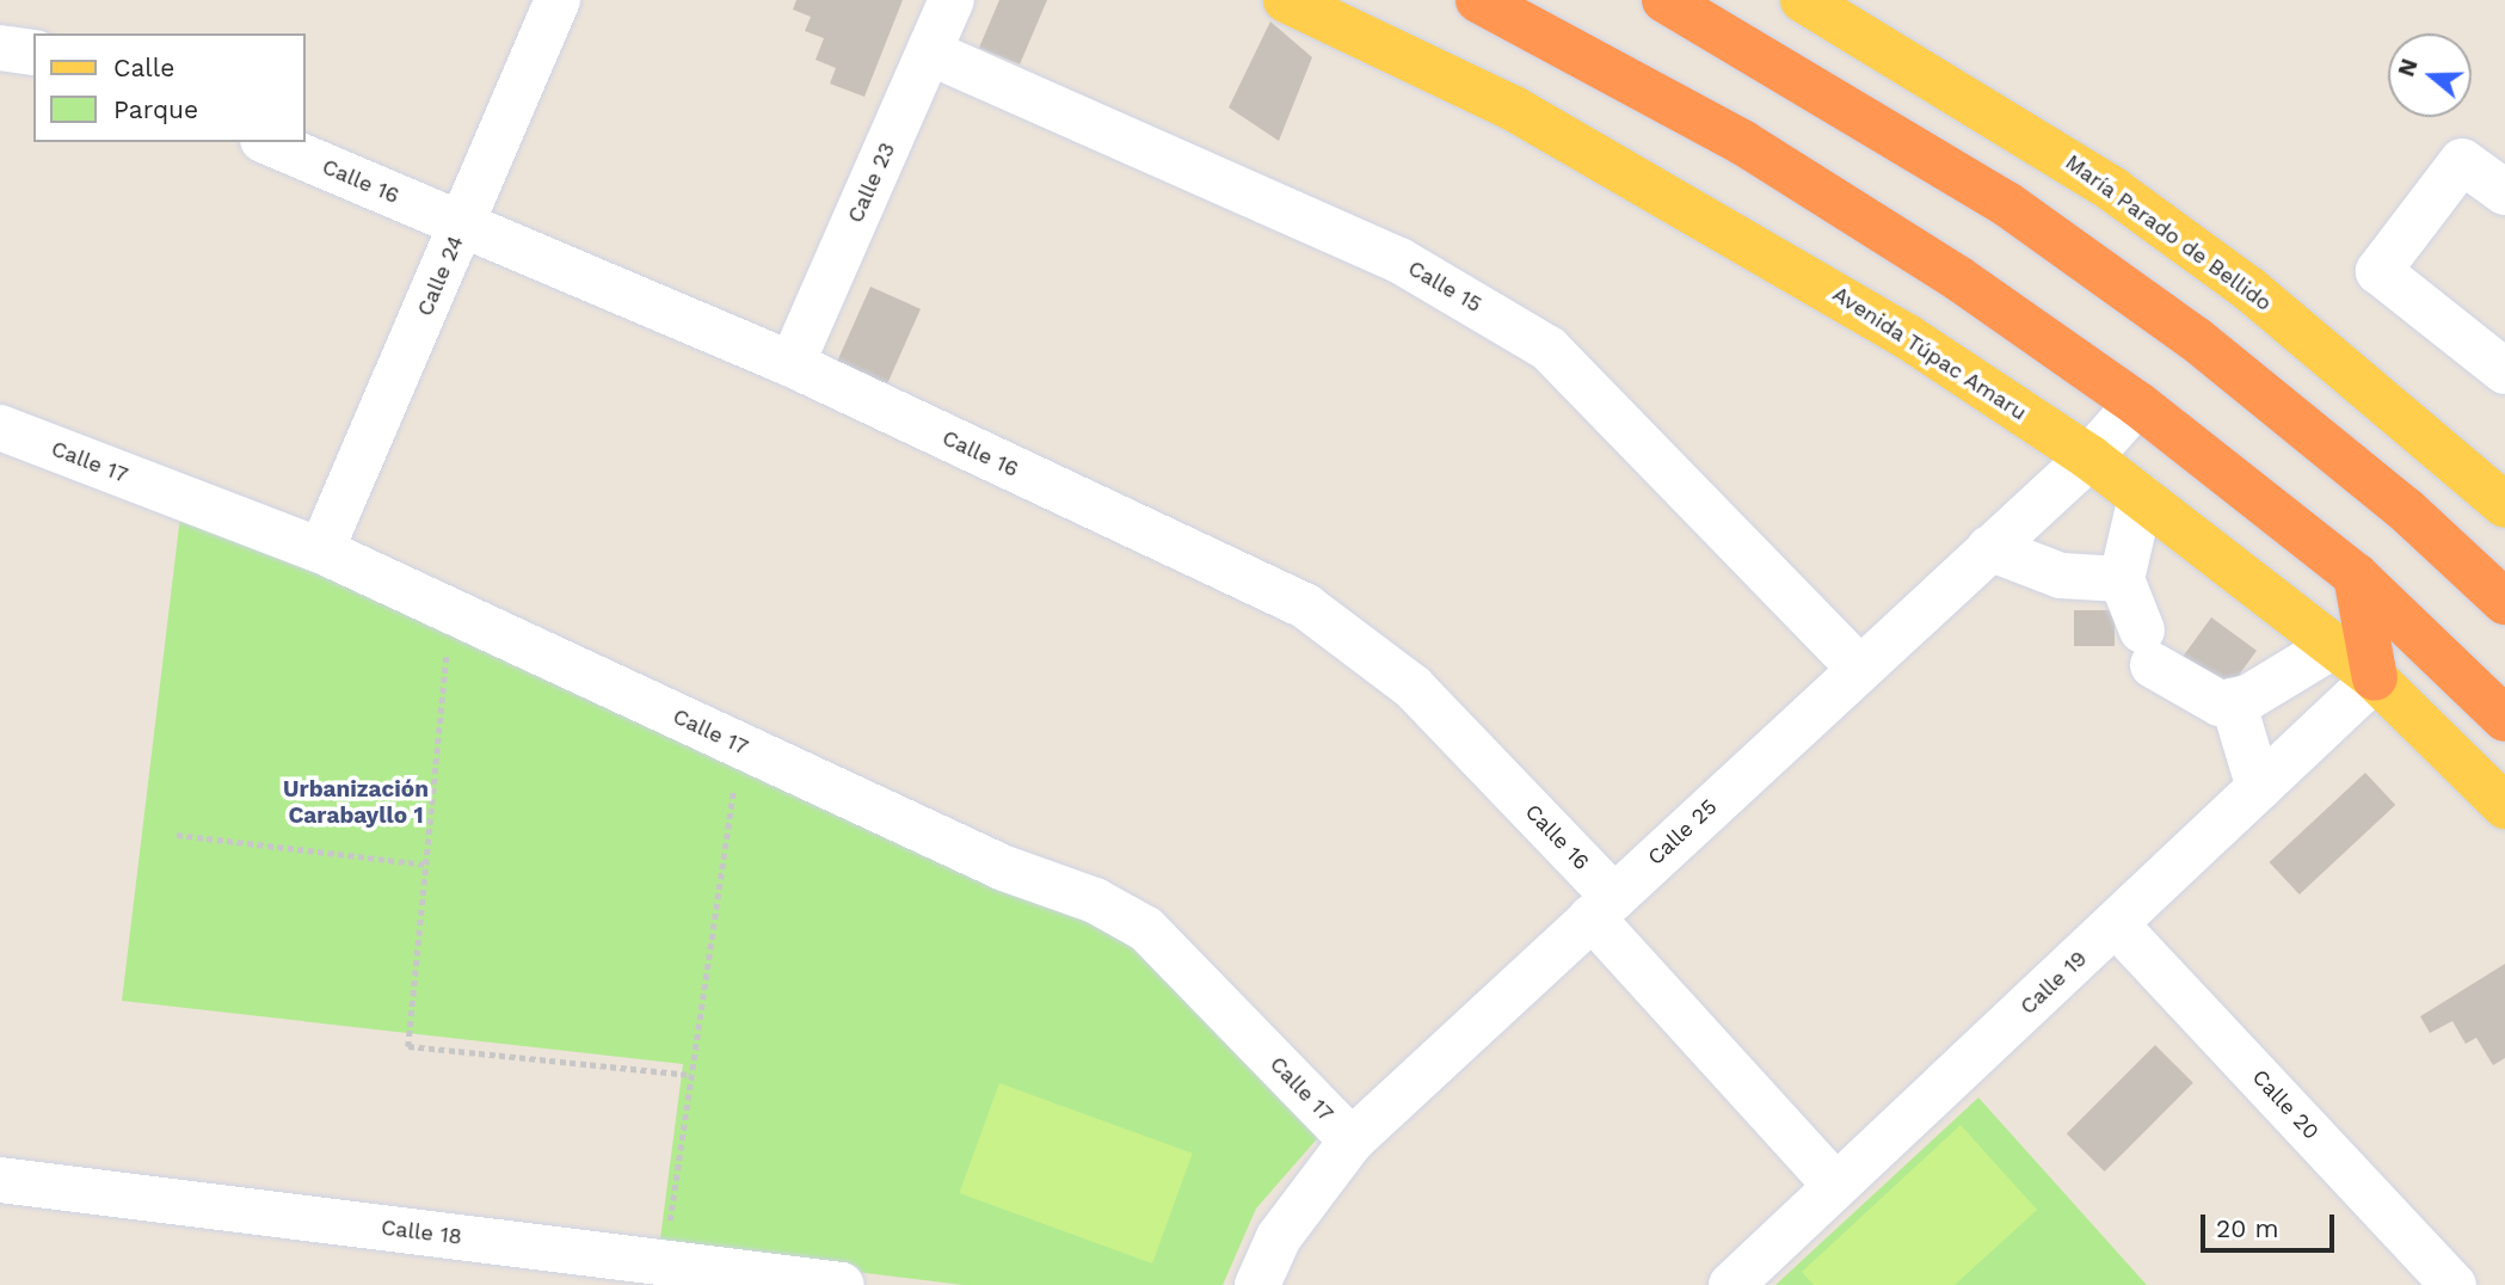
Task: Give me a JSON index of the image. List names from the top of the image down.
{
  "streets": {
    "main road": ["María Parado de Bellido", "Avenida Túpac Amaru"],
    "street": [
      "Calle 16",
      "Calle 23",
      "Calle 24",
      "Calle 15",
      "Calle 17",
      "Calle 25",
      "Calle 19",
      "Calle 20",
      "Calle 18"
    ]
  },
  "crossings": [
    ["Calle 16", "Calle 23"],
    ["Calle 16", "Calle 24"],
    ["Calle 16", "Calle 25"],
    ["Calle 16", "Calle 19"],
    ["Calle 23", "Calle 15"],
    ["Calle 24", "Calle 17"],
    ["Calle 15", "Calle 25"],
    ["Avenida Túpac Amaru", "Calle 25"],
    ["Avenida Túpac Amaru", "Calle 19"],
    ["Calle 17", "Calle 25"],
    ["Calle 19", "Calle 20"]
  ],
  "districts": ["Urbanización Carabayllo 1"],
  "legend": ["Calle", "Parque"],
  "scale_bar": "20 m",
  "north": "left"
}
